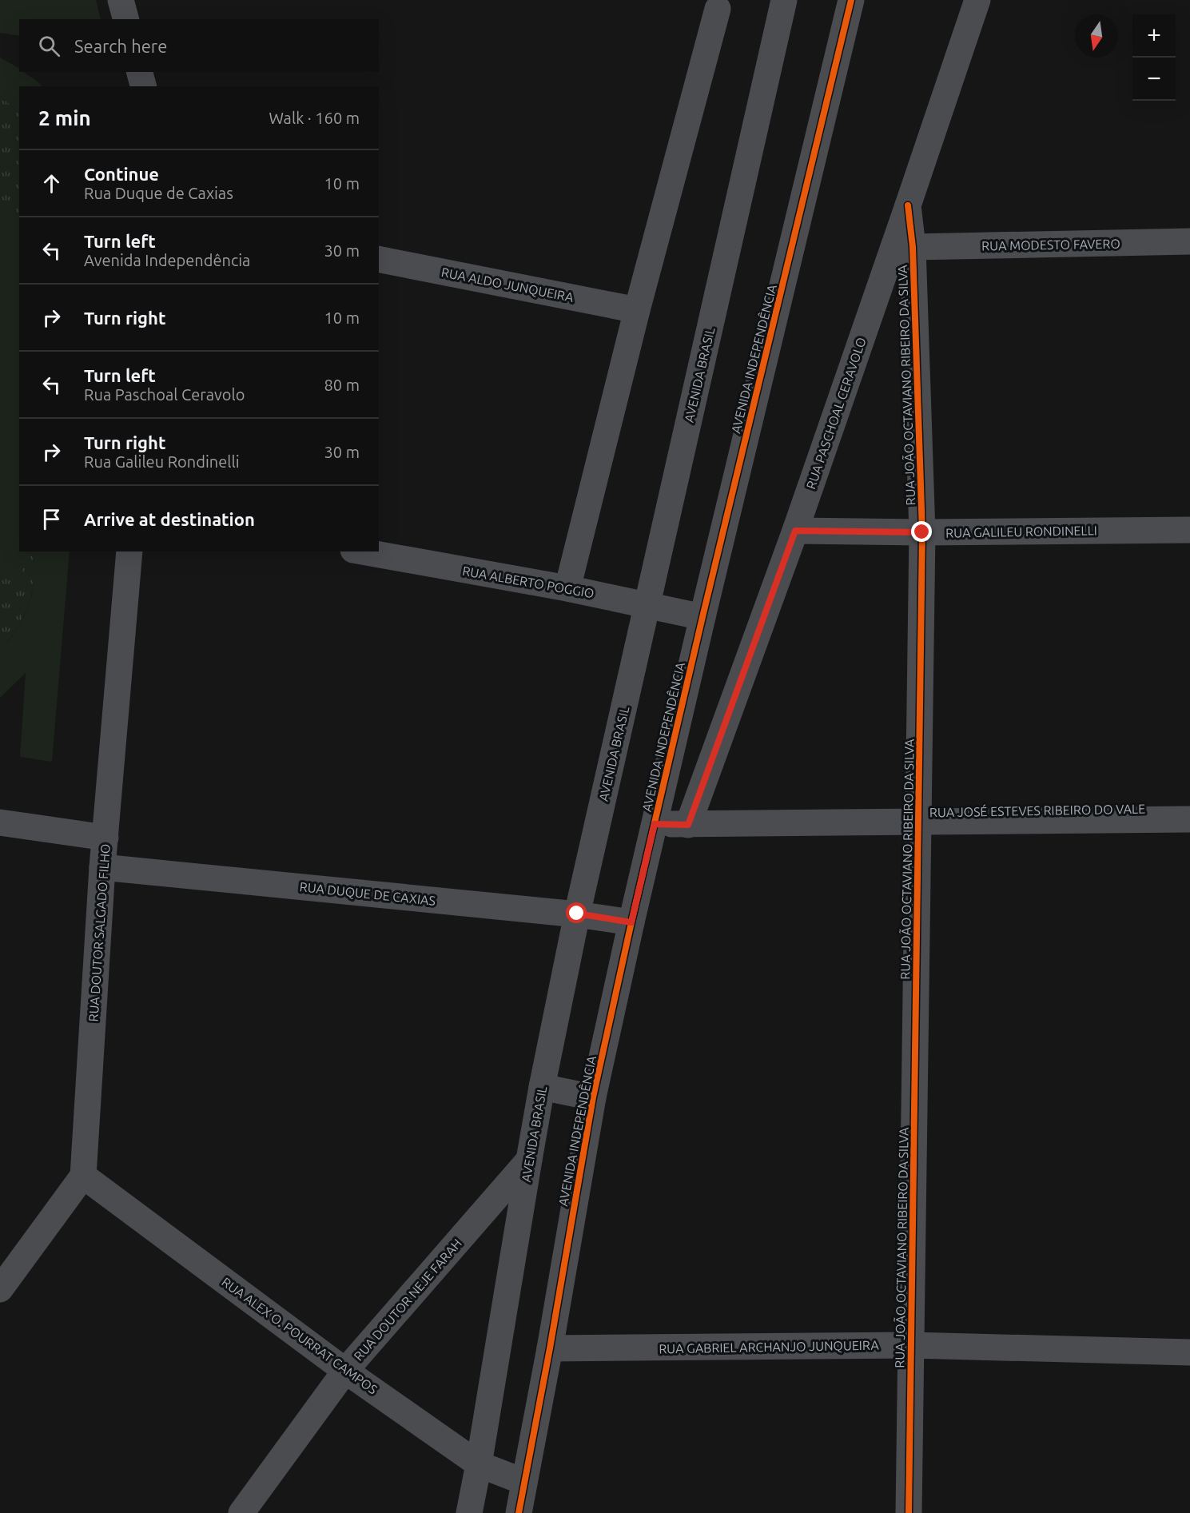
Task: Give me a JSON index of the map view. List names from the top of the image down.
{
  "streets": {
    "street": [
      "RUA MODESTO FAVERO",
      "RUA ALDO JUNQUEIRA",
      "AVENIDA INDEPENDÊNCIA",
      "AVENIDA BRASIL",
      "RUA JOÃO OCTAVIANO RIBEIRO DA SILVA",
      "RUA PASCHOAL CERAVOLO",
      "RUA GALILEU RONDINELLI",
      "RUA ALBERTO POGGIO",
      "RUA JOSÉ ESTEVES RIBEIRO DO VALE",
      "RUA DUQUE DE CAXIAS",
      "RUA DOUTOR SALGADO FILHO",
      "RUA DOUTOR NEJE FARAH",
      "RUA ALEX O. POURRAT CAMPOS",
      "RUA GABRIEL ARCHANJO JUNQUEIRA"
    ]
  },
  "crossings": [
    ["RUA MODESTO FAVERO", "RUA JOÃO OCTAVIANO RIBEIRO DA SILVA"],
    ["AVENIDA INDEPENDÊNCIA", "RUA ALBERTO POGGIO"],
    ["AVENIDA INDEPENDÊNCIA", "RUA JOSÉ ESTEVES RIBEIRO DO VALE"],
    ["AVENIDA INDEPENDÊNCIA", "RUA DUQUE DE CAXIAS"],
    ["AVENIDA INDEPENDÊNCIA", "RUA ALEX O. POURRAT CAMPOS"],
    ["AVENIDA INDEPENDÊNCIA", "RUA GABRIEL ARCHANJO JUNQUEIRA"],
    ["AVENIDA BRASIL", "RUA ALBERTO POGGIO"],
    ["AVENIDA BRASIL", "RUA DUQUE DE CAXIAS"],
    ["AVENIDA BRASIL", "RUA DOUTOR NEJE FARAH"],
    ["AVENIDA BRASIL", "RUA ALEX O. POURRAT CAMPOS"],
    ["RUA JOÃO OCTAVIANO RIBEIRO DA SILVA", "RUA PASCHOAL CERAVOLO"],
    ["RUA JOÃO OCTAVIANO RIBEIRO DA SILVA", "RUA GALILEU RONDINELLI"],
    ["RUA JOÃO OCTAVIANO RIBEIRO DA SILVA", "RUA JOSÉ ESTEVES RIBEIRO DO VALE"],
    ["RUA JOÃO OCTAVIANO RIBEIRO DA SILVA", "RUA GABRIEL ARCHANJO JUNQUEIRA"],
    ["RUA PASCHOAL CERAVOLO", "RUA GALILEU RONDINELLI"],
    ["RUA PASCHOAL CERAVOLO", "RUA JOSÉ ESTEVES RIBEIRO DO VALE"],
    ["RUA DUQUE DE CAXIAS", "RUA DOUTOR SALGADO FILHO"],
    ["RUA DOUTOR SALGADO FILHO", "RUA ALEX O. POURRAT CAMPOS"],
    ["RUA DOUTOR NEJE FARAH", "RUA ALEX O. POURRAT CAMPOS"]
  ],
  "north": "bottom",
  "page": {
    "map_buttons": ["+", "−"],
    "search": "Search here",
    "heading": ["2 min", "Walk · 160 m"],
    "list": [
      ["Continue", "Rua Duque de Caxias", "10 m"],
      ["Turn left", "Avenida Independência", "30 m"],
      ["Turn right", "10 m"],
      ["Turn left", "Rua Paschoal Ceravolo", "80 m"],
      ["Turn right", "Rua Galileu Rondinelli", "30 m"],
      "Arrive at destination"
    ]
  }
}
